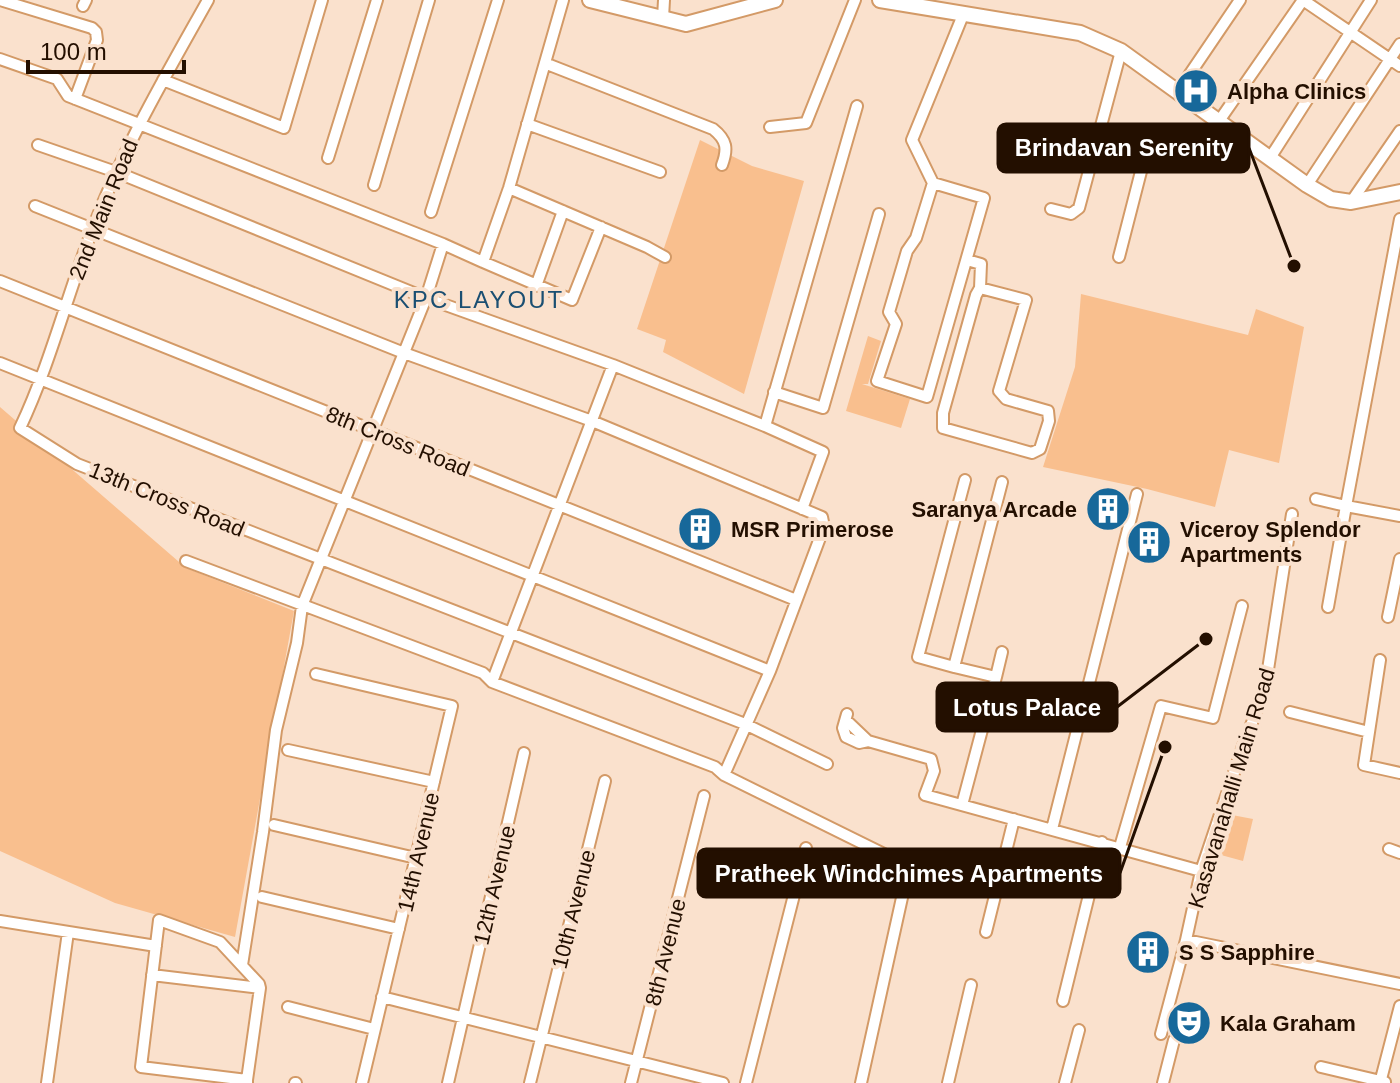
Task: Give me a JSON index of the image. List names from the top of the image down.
{
  "streets": {
    "street": [
      "2nd Main Road",
      "8th Cross Road",
      "13th Cross Road",
      "Kasavanahalli Main Road",
      "14th Avenue",
      "12th Avenue",
      "10th Avenue",
      "8th Avenue"
    ]
  },
  "crossings": [
    ["2nd Main Road", "8th Cross Road"],
    ["2nd Main Road", "13th Cross Road"]
  ],
  "districts": ["KPC LAYOUT"],
  "places": {
    "hospital": ["Alpha Clinics"],
    "other": ["Brindavan Serenity", "Lotus Palace", "Pratheek Windchimes Apartments"],
    "building": [
      "Saranya Arcade",
      "MSR Primerose",
      "Viceroy Splendor Apartments",
      "S S Sapphire"
    ],
    "theatre": ["Kala Graham"]
  },
  "scale_bar": "100 m"
}
